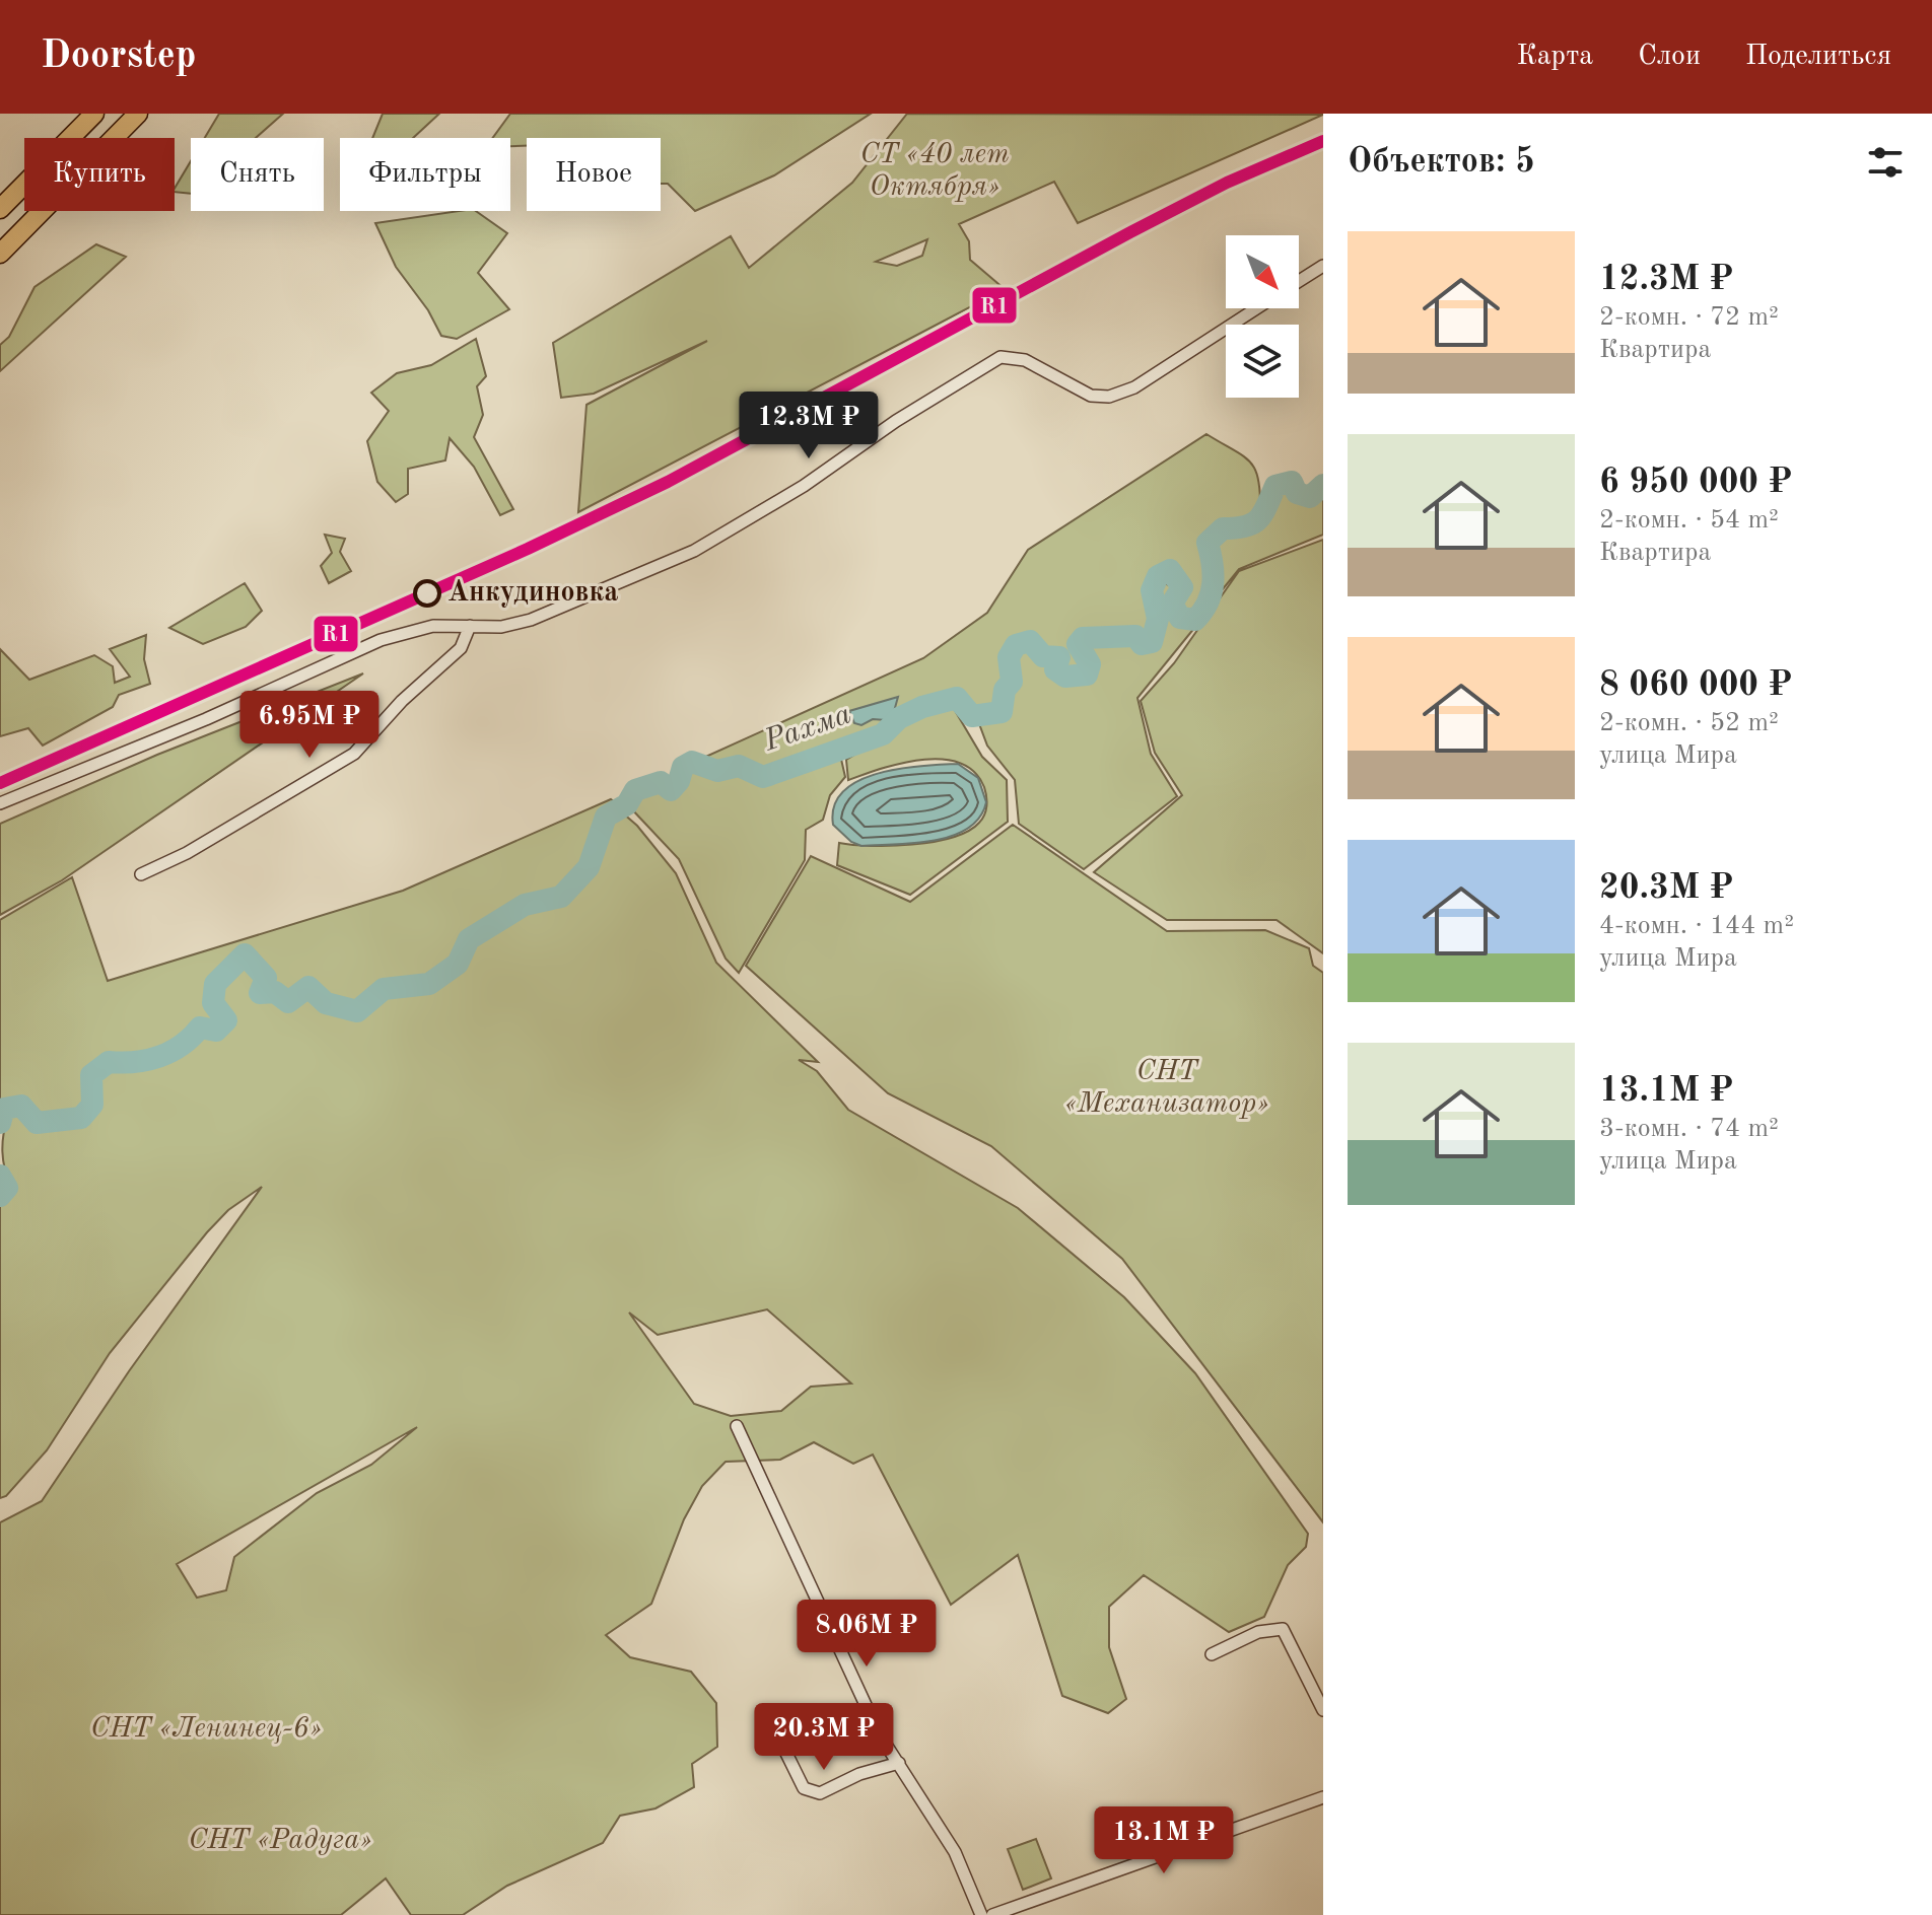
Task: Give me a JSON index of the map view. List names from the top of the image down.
{
  "water": ["Рахма"],
  "parks": [
    "СТ «40 лет Октября»",
    "СНТ «Механизатор»",
    "СНТ «Ленинец-6»",
    "СНТ «Радуга»"
  ],
  "places": ["Анкудиновка"],
  "lines": ["transit line R1"],
  "north": "bottom right",
  "page": {
    "header": "Doorstep",
    "nav": ["Карта", "Слои", "Поделиться"],
    "heading": "Объектов: 5",
    "chip": [
      "Купить",
      "Снять",
      "Фильтры",
      "Новое"
    ],
    "list": [
      {
        "name": "12.3M ₽",
        "note": "2-комн. · 72 m² · Квартира"
      },
      {
        "name": "6 950 000 ₽",
        "note": "2-комн. · 54 m² · Квартира"
      },
      {
        "name": "8 060 000 ₽",
        "note": "2-комн. · 52 m² · улица Мира"
      },
      {
        "name": "20.3M ₽",
        "note": "4-комн. · 144 m² · улица Мира"
      },
      {
        "name": "13.1M ₽",
        "note": "3-комн. · 74 m² · улица Мира"
      }
    ],
    "price": [
      "12.3M ₽",
      "6.95M ₽",
      "8.06M ₽",
      "20.3M ₽",
      "13.1M ₽"
    ]
  }
}
